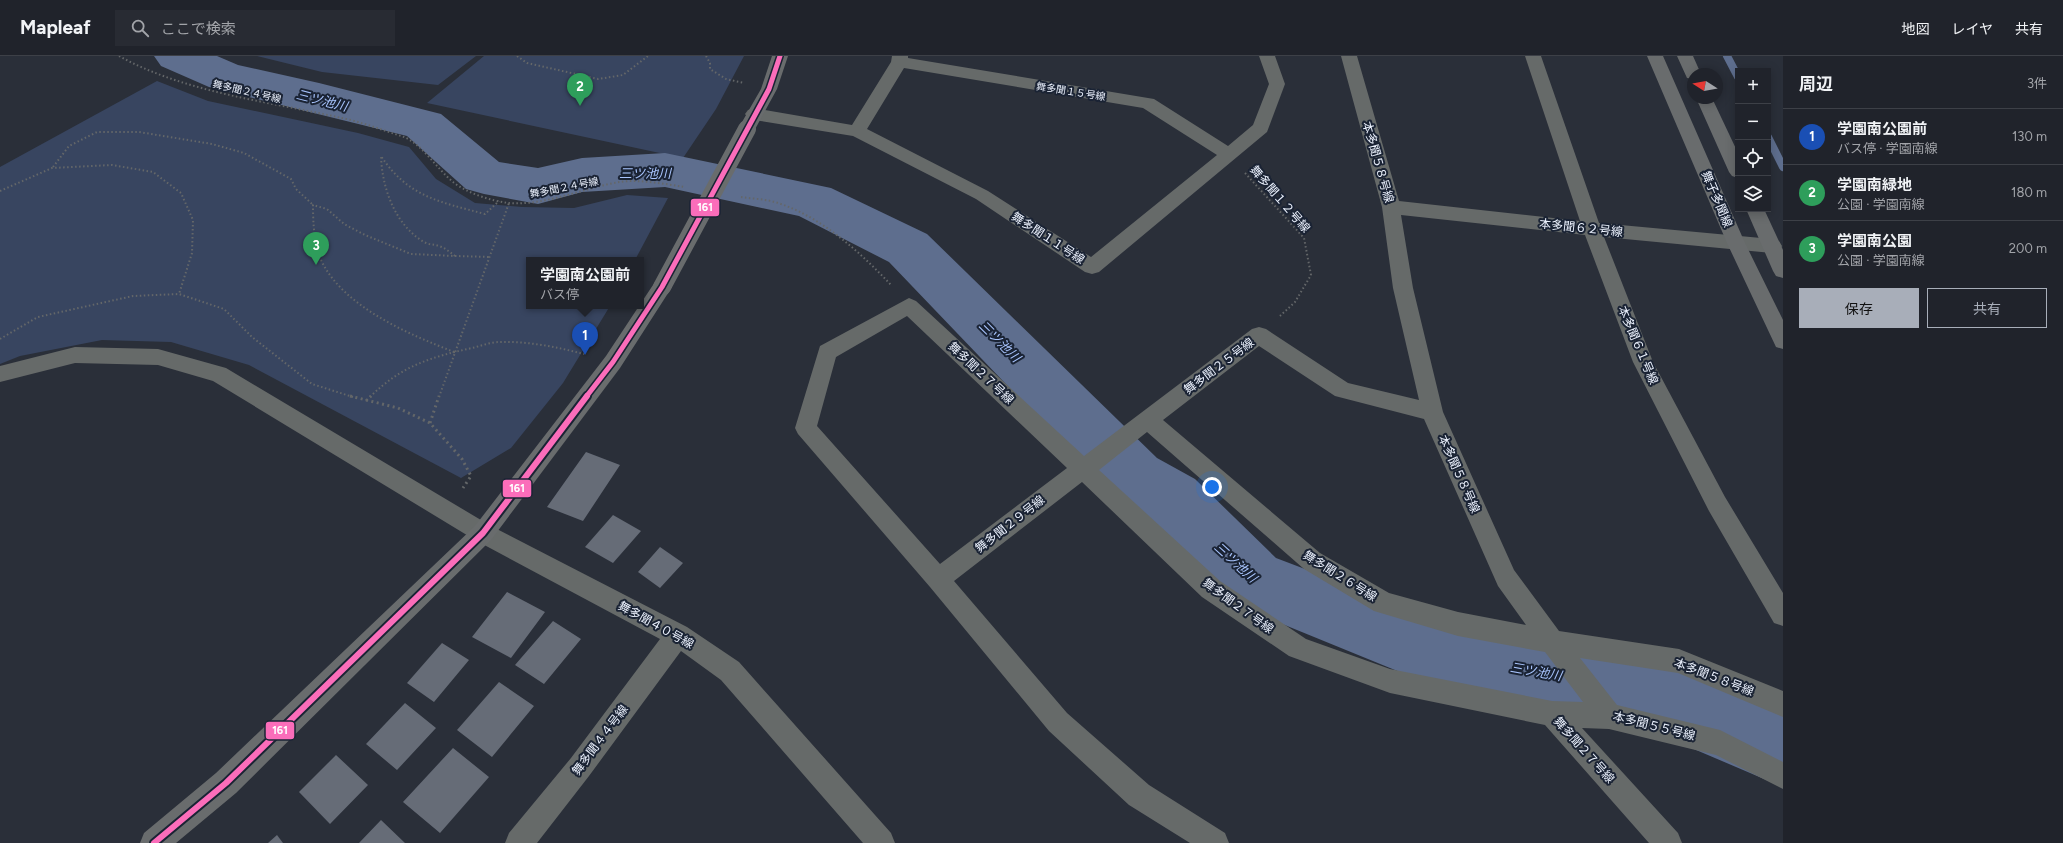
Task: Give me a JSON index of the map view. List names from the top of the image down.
{
  "streets": {
    "street": [
      "舞多聞１５号線",
      "本多聞５８号線",
      "舞子多聞線",
      "本多聞６２号線",
      "舞多聞１１号線",
      "本多聞６１号線",
      "舞多聞２５号線",
      "舞多聞２７号線",
      "舞多聞２９号線",
      "舞多聞２６号線",
      "舞多聞４０号線",
      "本多聞５５号線",
      "舞多聞４４号線"
    ],
    "path": ["舞多聞２４号線", "舞多聞１２号線"]
  },
  "crossings": [
    ["舞多聞１５号線", "舞多聞１２号線"],
    ["舞多聞１５号線", "舞多聞１１号線"],
    ["本多聞５８号線", "本多聞６２号線"],
    ["本多聞５８号線", "舞多聞２５号線"],
    ["本多聞５８号線", "舞多聞２６号線"],
    ["本多聞５８号線", "本多聞５５号線"],
    ["舞多聞１２号線", "舞多聞１１号線"],
    ["舞多聞１２号線", "舞多聞２５号線"],
    ["舞子多聞線", "本多聞６２号線"],
    ["本多聞６２号線", "本多聞６１号線"],
    ["舞多聞２５号線", "舞多聞２７号線"],
    ["舞多聞２５号線", "舞多聞２９号線"],
    ["舞多聞２５号線", "舞多聞２６号線"],
    ["舞多聞２７号線", "舞多聞２９号線"],
    ["舞多聞２６号線", "本多聞５５号線"],
    ["舞多聞４０号線", "舞多聞４４号線"]
  ],
  "water": ["三ツ池川"],
  "lines": ["transit line 161"],
  "north": "left",
  "page": {
    "header": "Mapleaf",
    "search": "ここで検索",
    "nav": ["地図", "レイヤ", "共有"],
    "heading": ["周辺", "3件"],
    "map_buttons": ["+", "−"],
    "pins": ["2", "3", "1"],
    "list": [
      {
        "mark": "1",
        "name": "学園南公園前",
        "note": "バス停 · 学園南線",
        "value": "130 m"
      },
      {
        "mark": "2",
        "name": "学園南緑地",
        "note": "公園 · 学園南線",
        "value": "180 m"
      },
      {
        "mark": "3",
        "name": "学園南公園",
        "note": "公園 · 学園南線",
        "value": "200 m"
      }
    ],
    "popup": ["学園南公園前", "バス停"],
    "buttons": ["保存", "共有"]
  }
}
